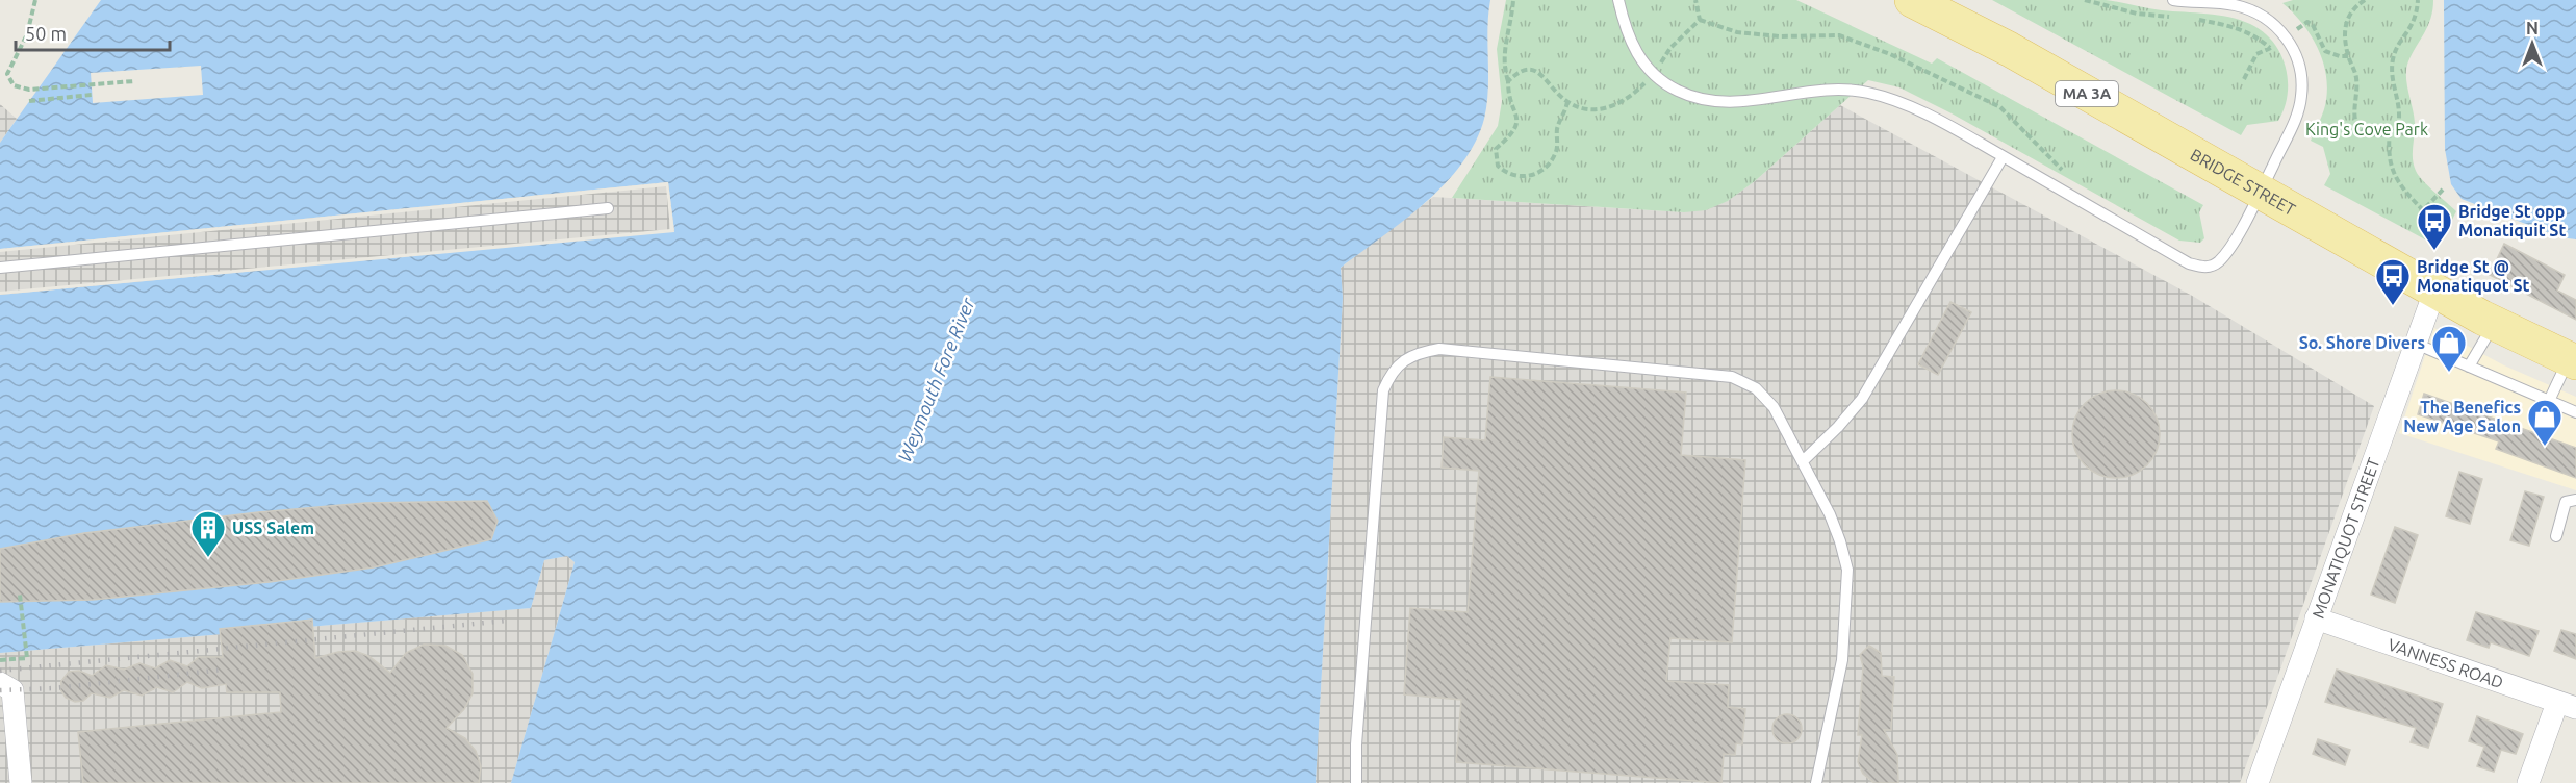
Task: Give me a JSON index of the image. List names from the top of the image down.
{
  "streets": {
    "main road": ["MA 3A", "BRIDGE STREET"],
    "street": ["MONATIQUOT STREET", "VANNESS ROAD"]
  },
  "crossings": [
    ["BRIDGE STREET", "MONATIQUOT STREET"],
    ["MONATIQUOT STREET", "VANNESS ROAD"]
  ],
  "water": ["Weymouth Fore River"],
  "parks": ["King's Cove Park"],
  "places": {
    "bus stop": ["Bridge St opp Monatiquit St", "Bridge St @ Monatiquot St"],
    "shop": ["So. Shore Divers", "The Benefics New Age Salon"],
    "building": ["USS Salem"]
  },
  "scale_bar": "50 m",
  "north": "top"
}
